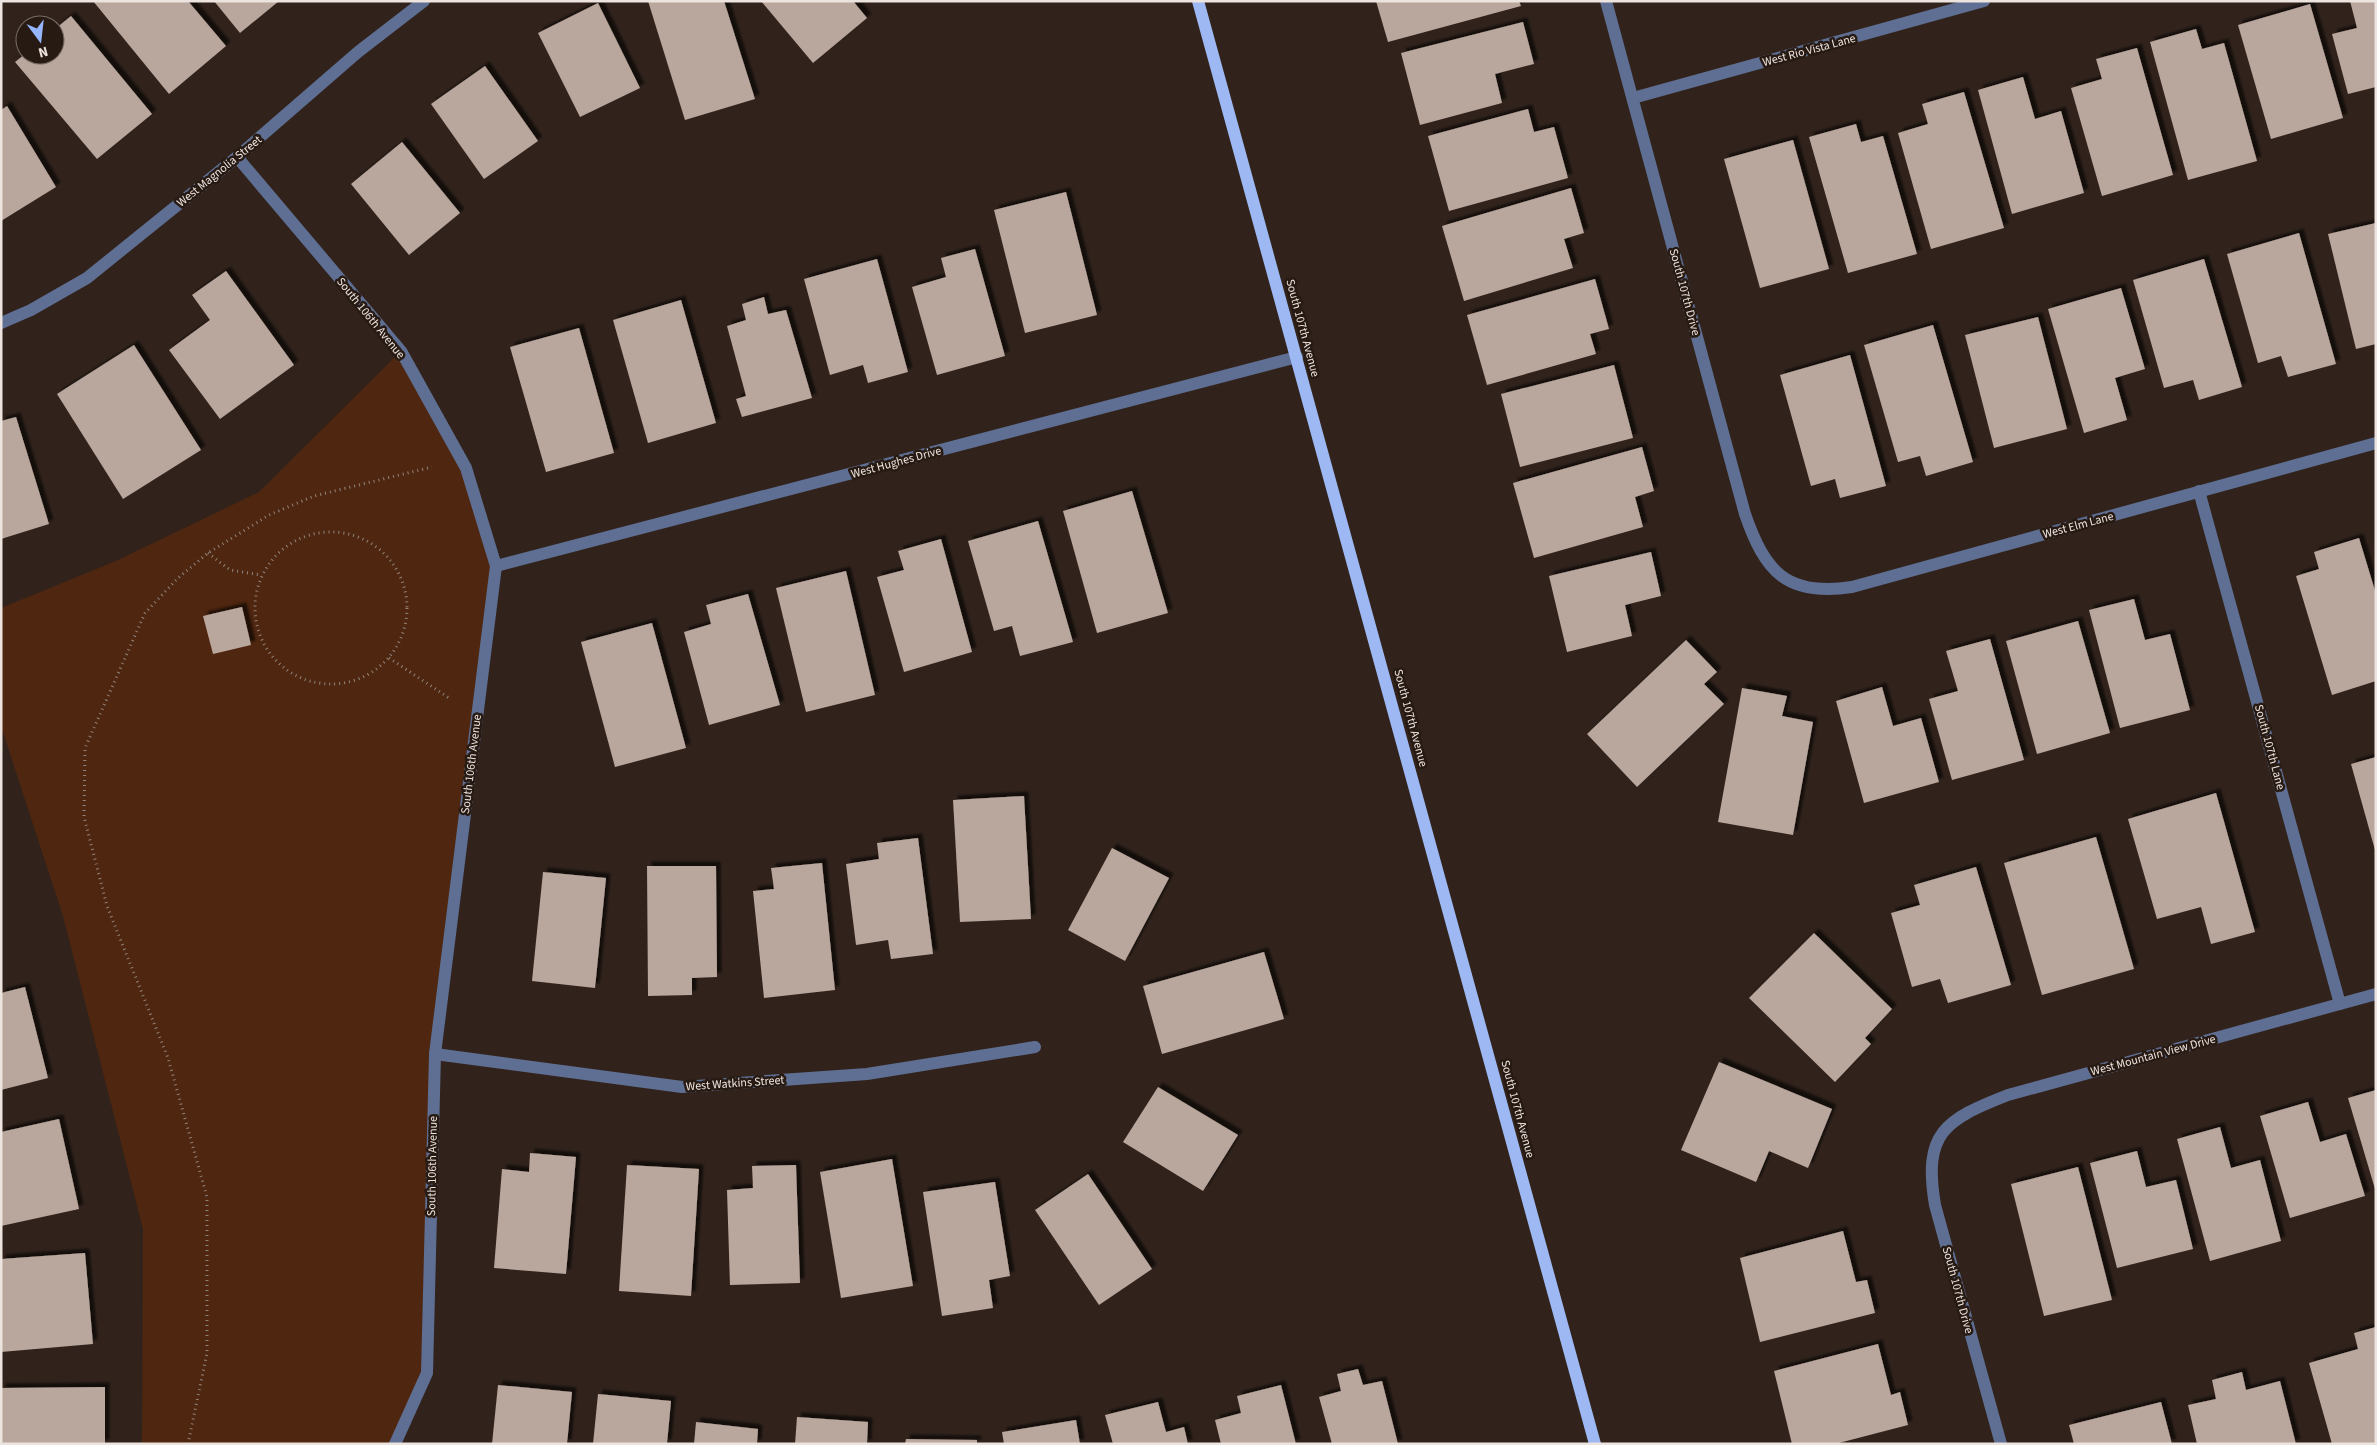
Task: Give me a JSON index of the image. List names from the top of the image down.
{
  "streets": {
    "main road": ["South 107th Avenue"],
    "street": [
      "West Rio Vista Lane",
      "West Magnolia Street",
      "South 107th Drive",
      "South 106th Avenue",
      "West Hughes Drive",
      "West Elm Lane",
      "South 107th Lane",
      "West Mountain View Drive",
      "West Watkins Street"
    ]
  },
  "crossings": [
    ["West Rio Vista Lane", "South 107th Drive"],
    ["West Magnolia Street", "South 106th Avenue"],
    ["South 107th Drive", "West Elm Lane"],
    ["South 107th Drive", "West Mountain View Drive"],
    ["South 106th Avenue", "West Hughes Drive"],
    ["South 106th Avenue", "West Watkins Street"],
    ["South 107th Avenue", "West Hughes Drive"],
    ["West Elm Lane", "South 107th Lane"],
    ["South 107th Lane", "West Mountain View Drive"]
  ],
  "north": "bottom"
}
